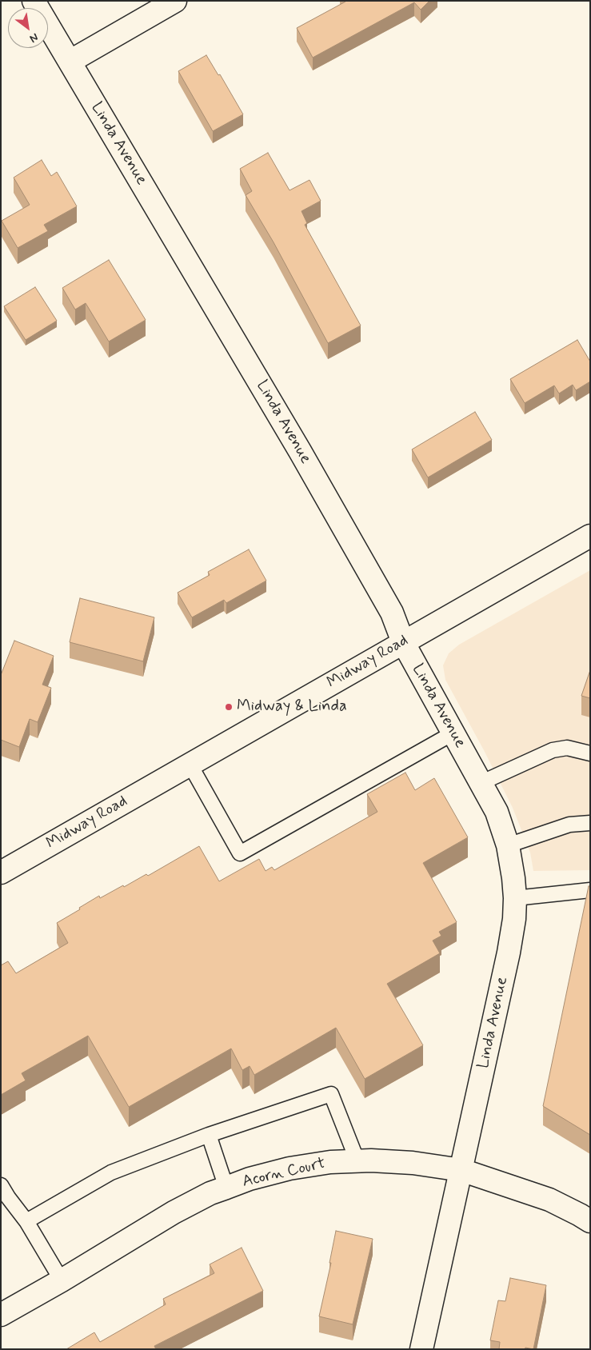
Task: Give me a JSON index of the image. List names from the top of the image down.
{
  "streets": {
    "street": ["Linda Avenue", "Midway Road", "Acorn Court"]
  },
  "crossings": [
    ["Linda Avenue", "Midway Road"],
    ["Linda Avenue", "Acorn Court"]
  ],
  "places": ["Midway & Linda"],
  "north": "bottom right"
}
